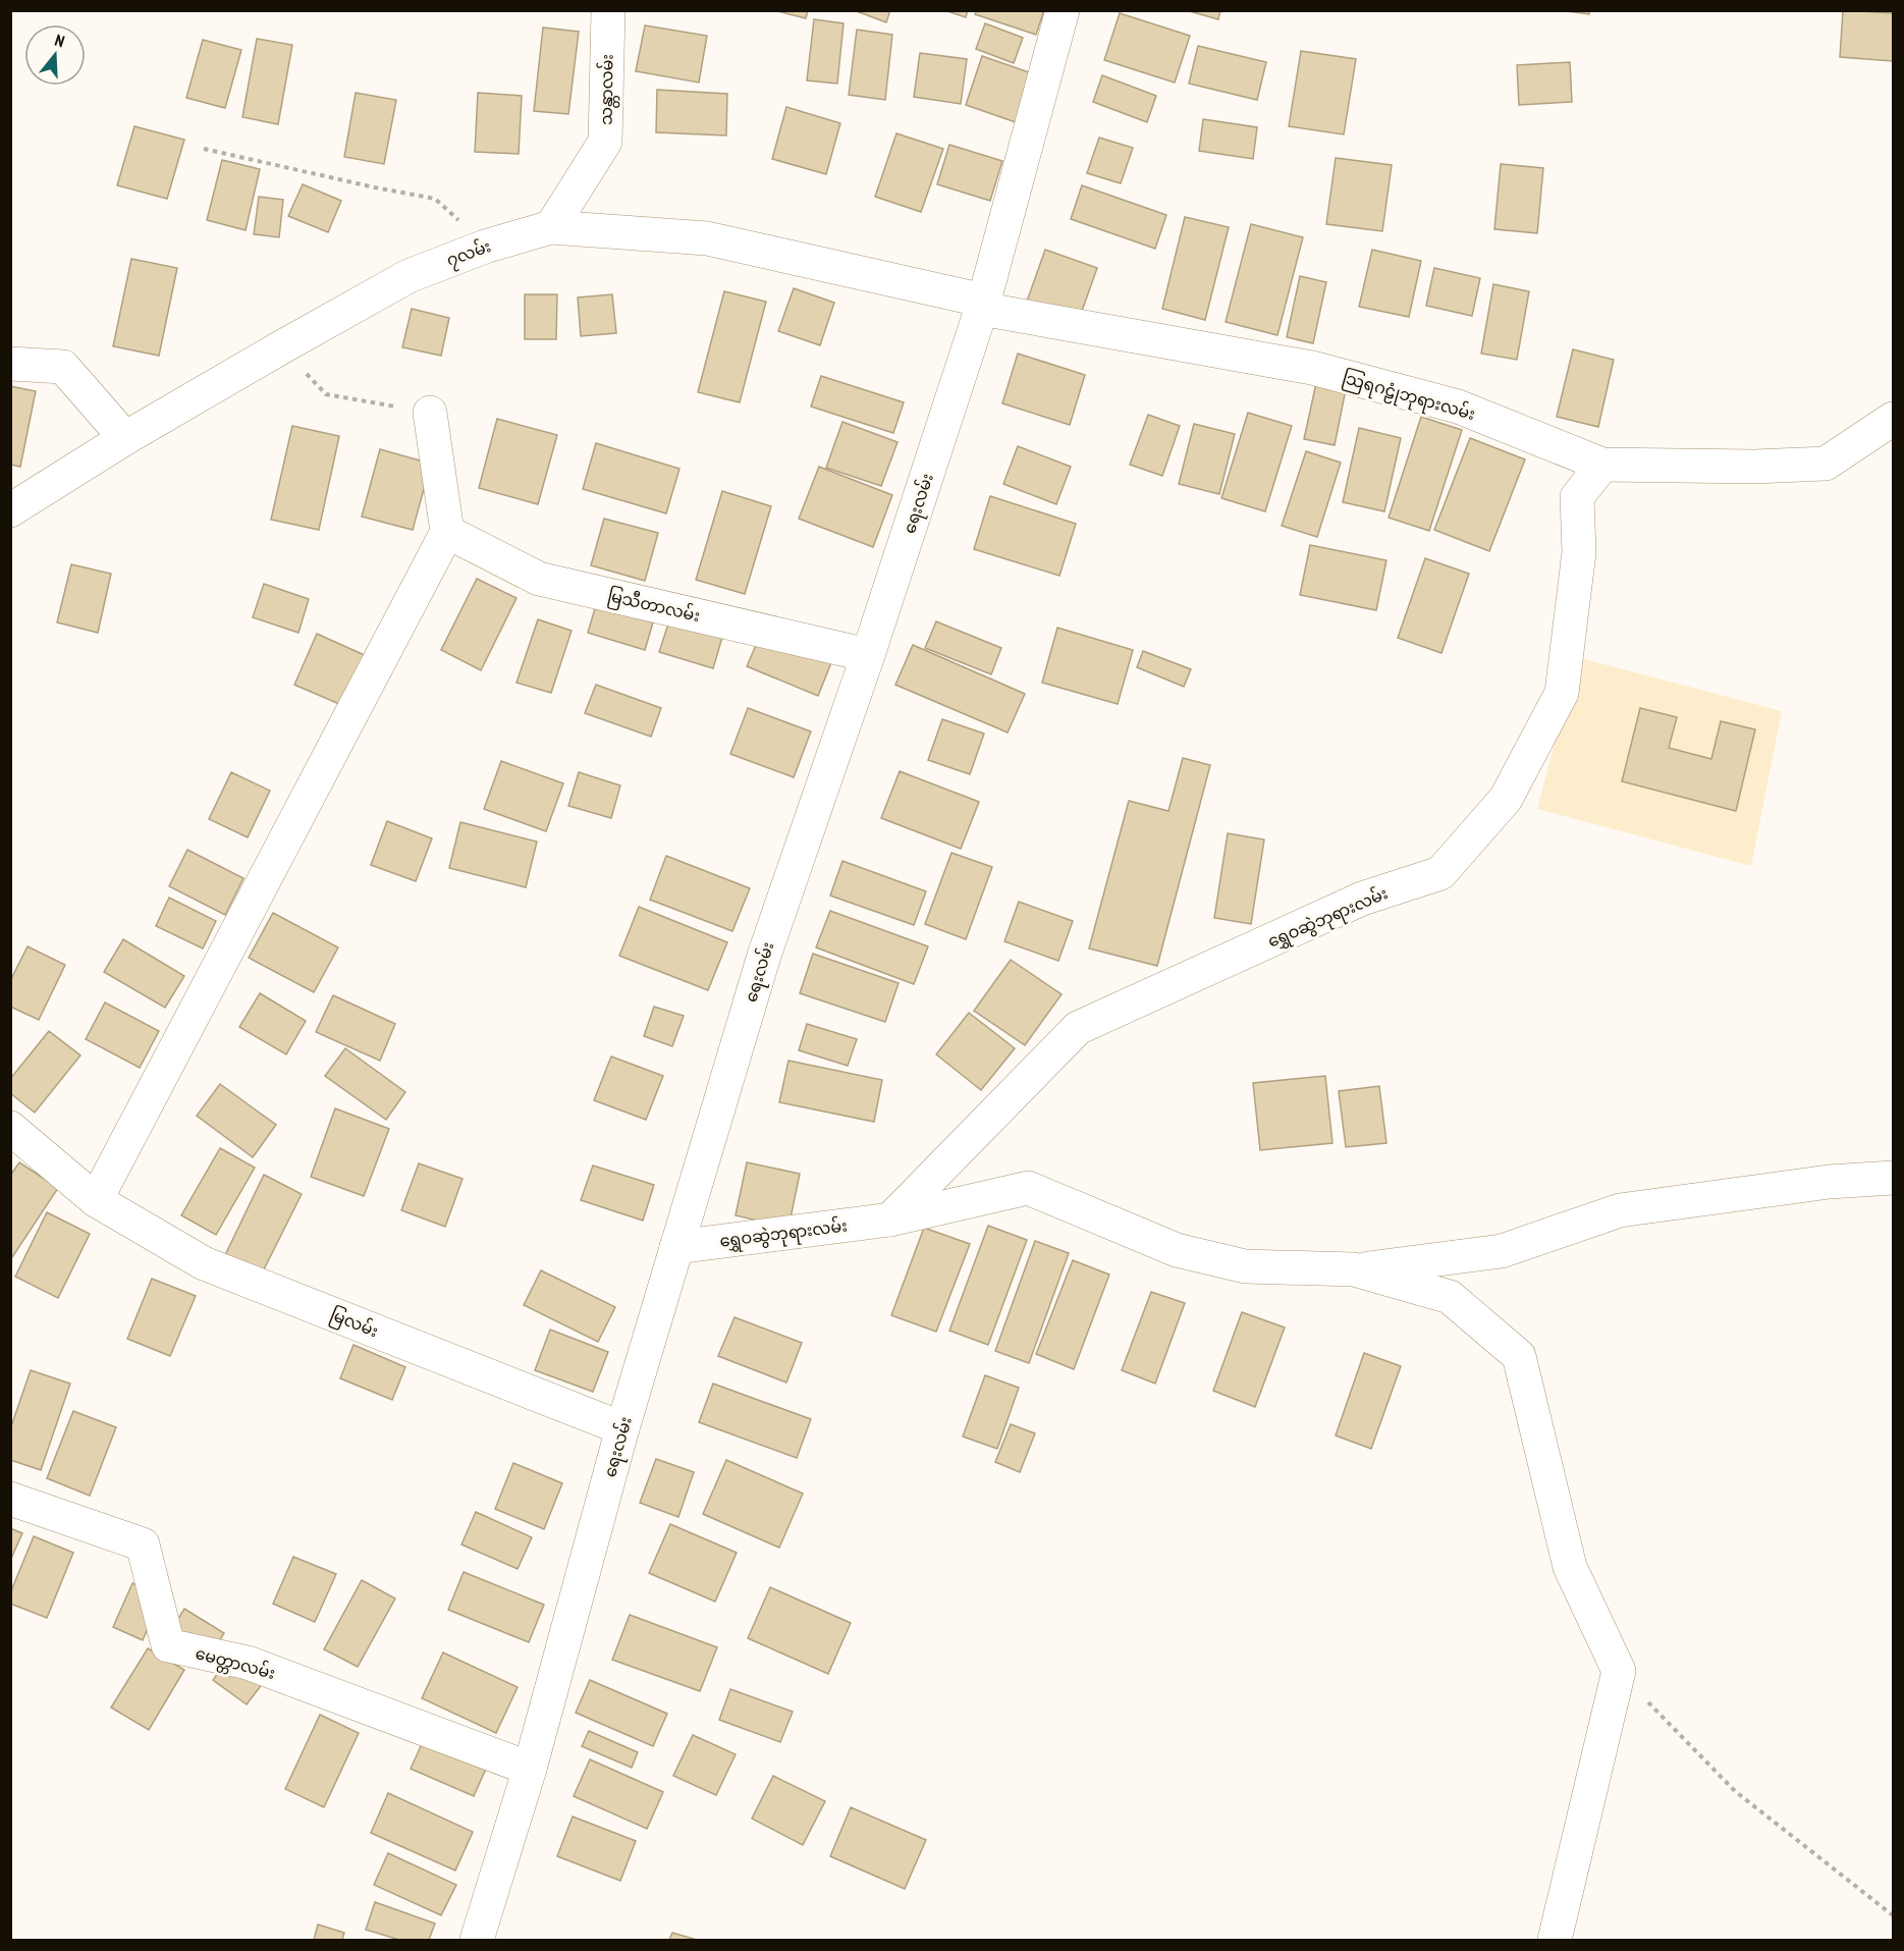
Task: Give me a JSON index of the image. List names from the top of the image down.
{
  "streets": {
    "street": [
      "သန္တာလမ်း",
      "၇လမ်း",
      "သြရဂဠုံဘုရားလမ်း",
      "ရေးလမ်း",
      "မြသီတာလမ်း",
      "ရွှေဝဆွဲဘုရားလမ်း",
      "မြလမ်း",
      "မေတ္တာလမ်း"
    ]
  },
  "crossings": [
    ["သန္တာလမ်း", "၇လမ်း"],
    ["၇လမ်း", "သြရဂဠုံဘုရားလမ်း"],
    ["၇လမ်း", "ရေးလမ်း"],
    ["သြရဂဠုံဘုရားလမ်း", "ရေးလမ်း"],
    ["သြရဂဠုံဘုရားလမ်း", "ရွှေဝဆွဲဘုရားလမ်း"],
    ["ရေးလမ်း", "မြသီတာလမ်း"],
    ["ရေးလမ်း", "ရွှေဝဆွဲဘုရားလမ်း"],
    ["ရေးလမ်း", "မြလမ်း"],
    ["ရေးလမ်း", "မေတ္တာလမ်း"]
  ],
  "north": "top"
}
